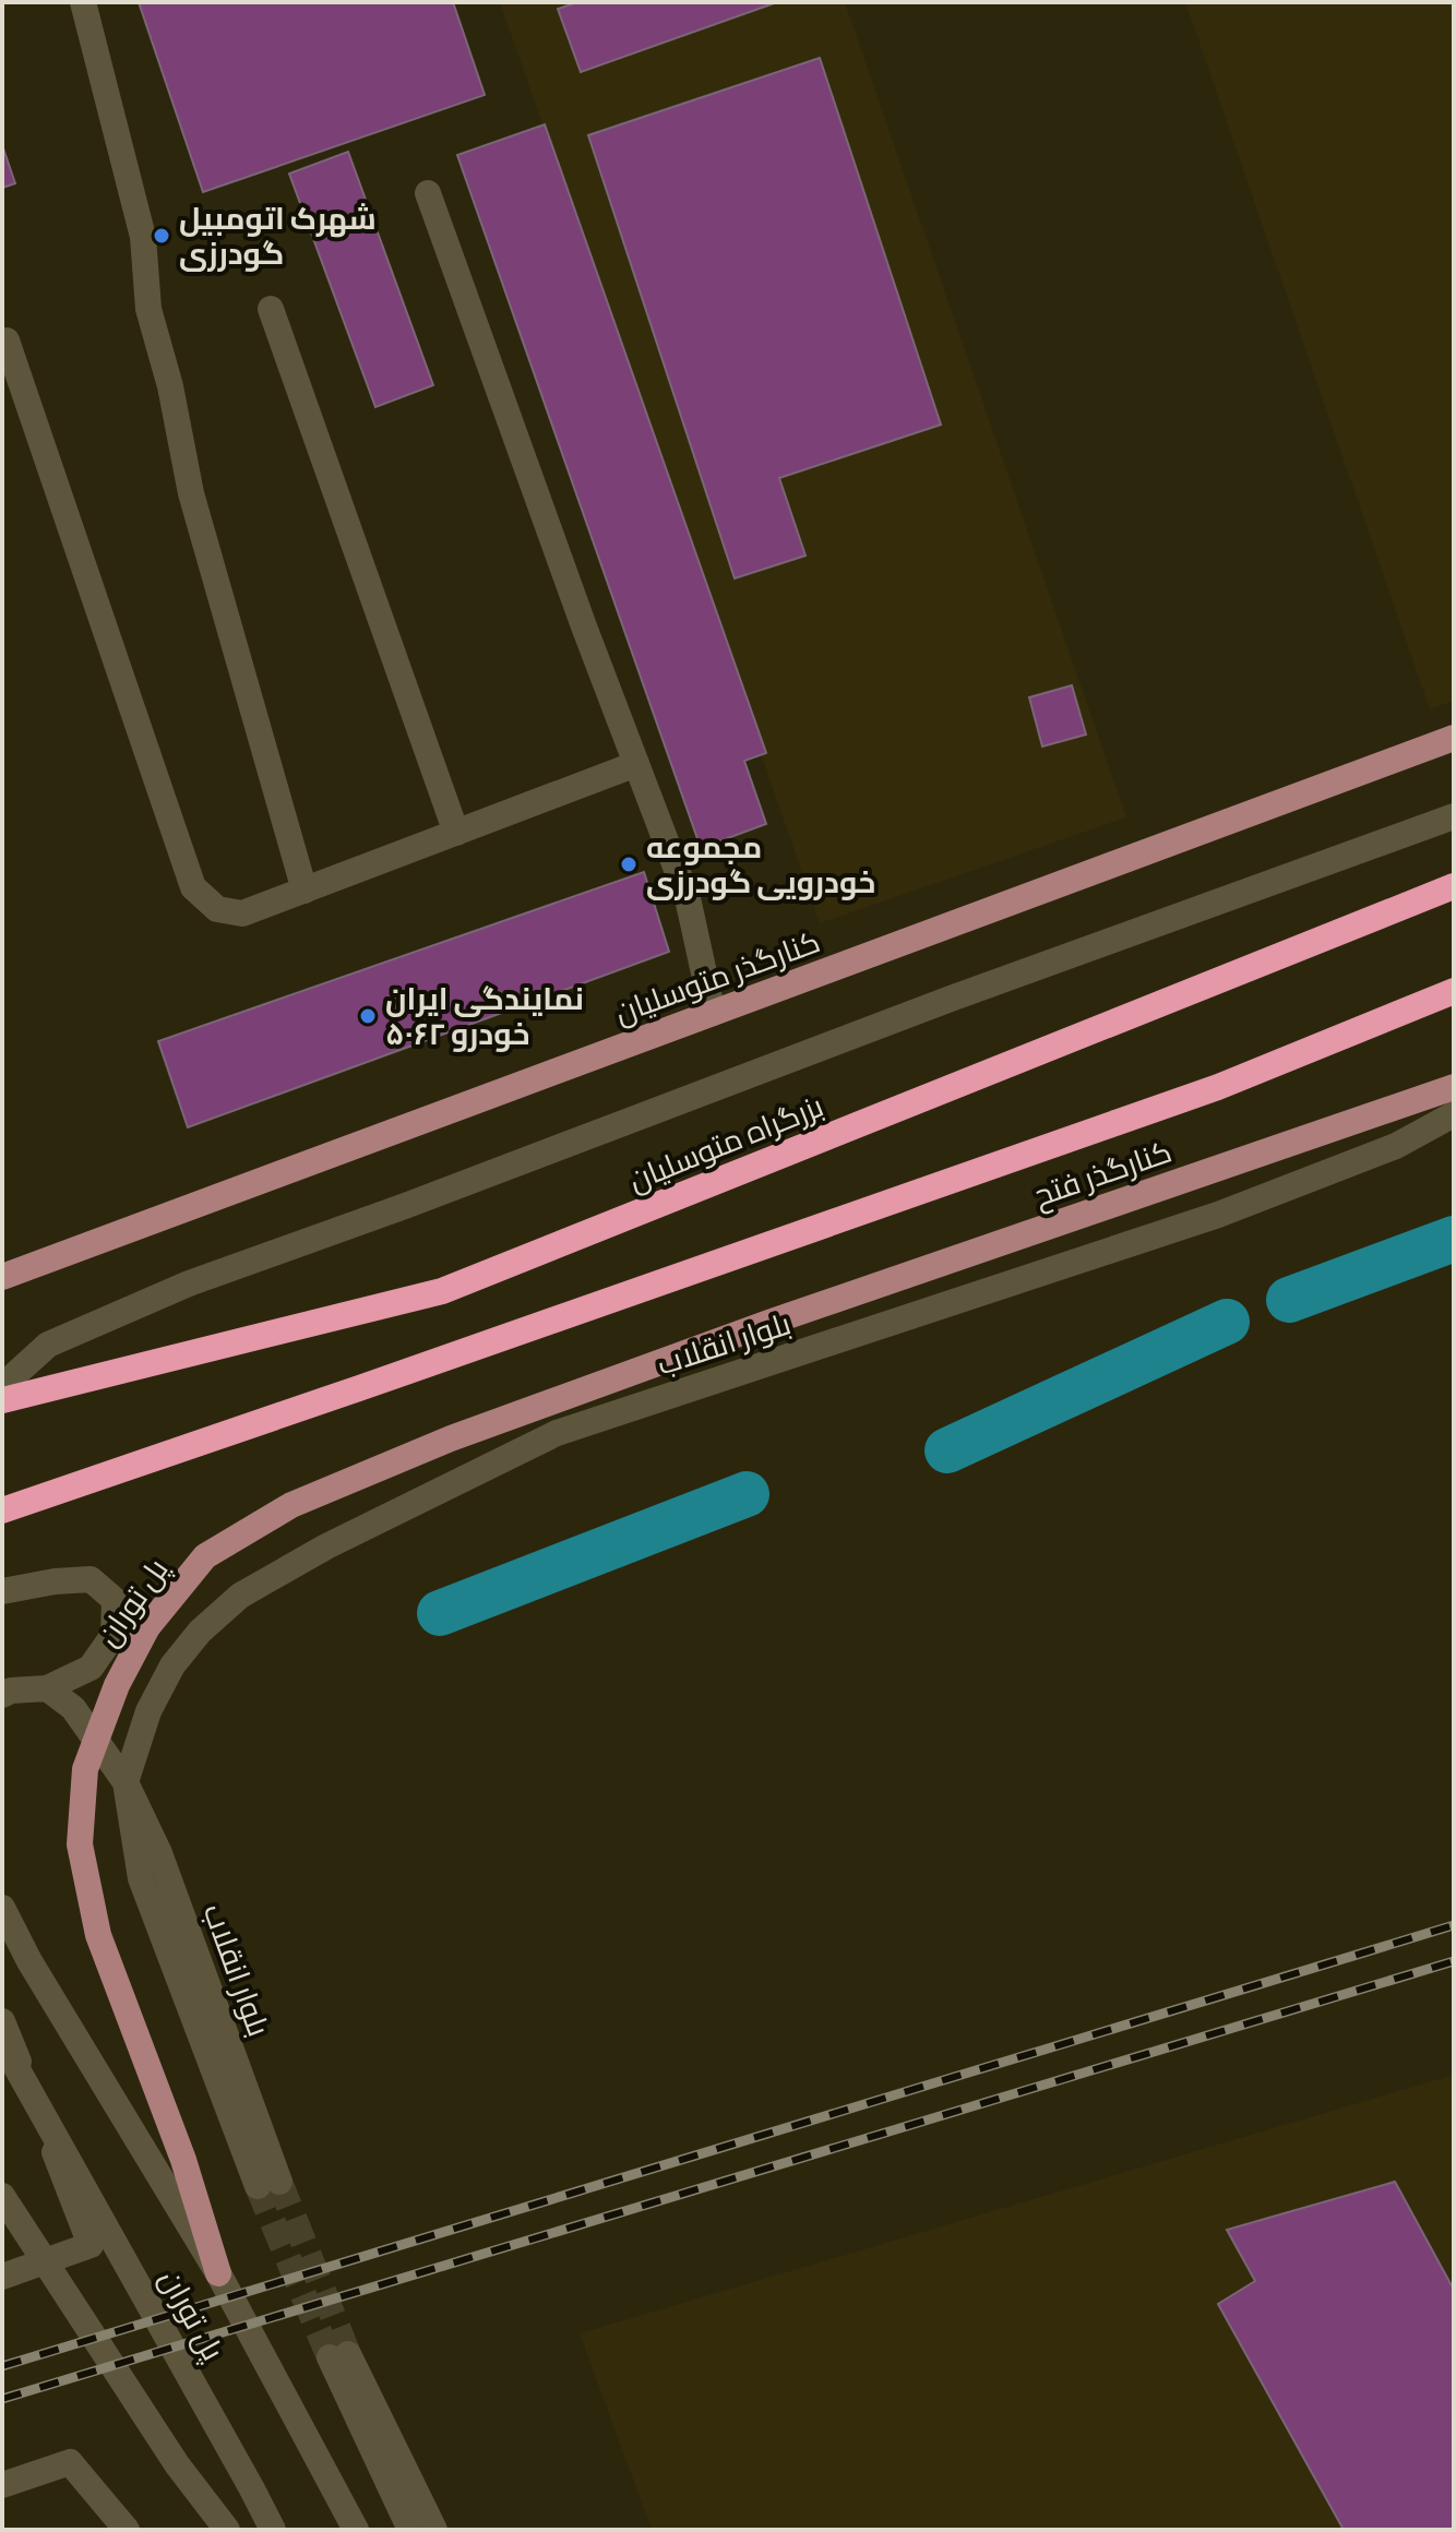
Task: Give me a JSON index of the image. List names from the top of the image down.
{
  "streets": {
    "highway": ["بزرگراه متوسلیان"],
    "main road": ["کنارگذر متوسلیان", "کنارگذر فتح", "پل توران"],
    "street": ["بلوار انقلاب"]
  },
  "crossings": [
    ["کنارگذر فتح", "پل توران"]
  ],
  "places": ["شهرک اتومبیل گودرزی", "مجموعه خودرویی گودرزی", "نمایندگی ایران خودرو ۵۰۶۲"]
}
